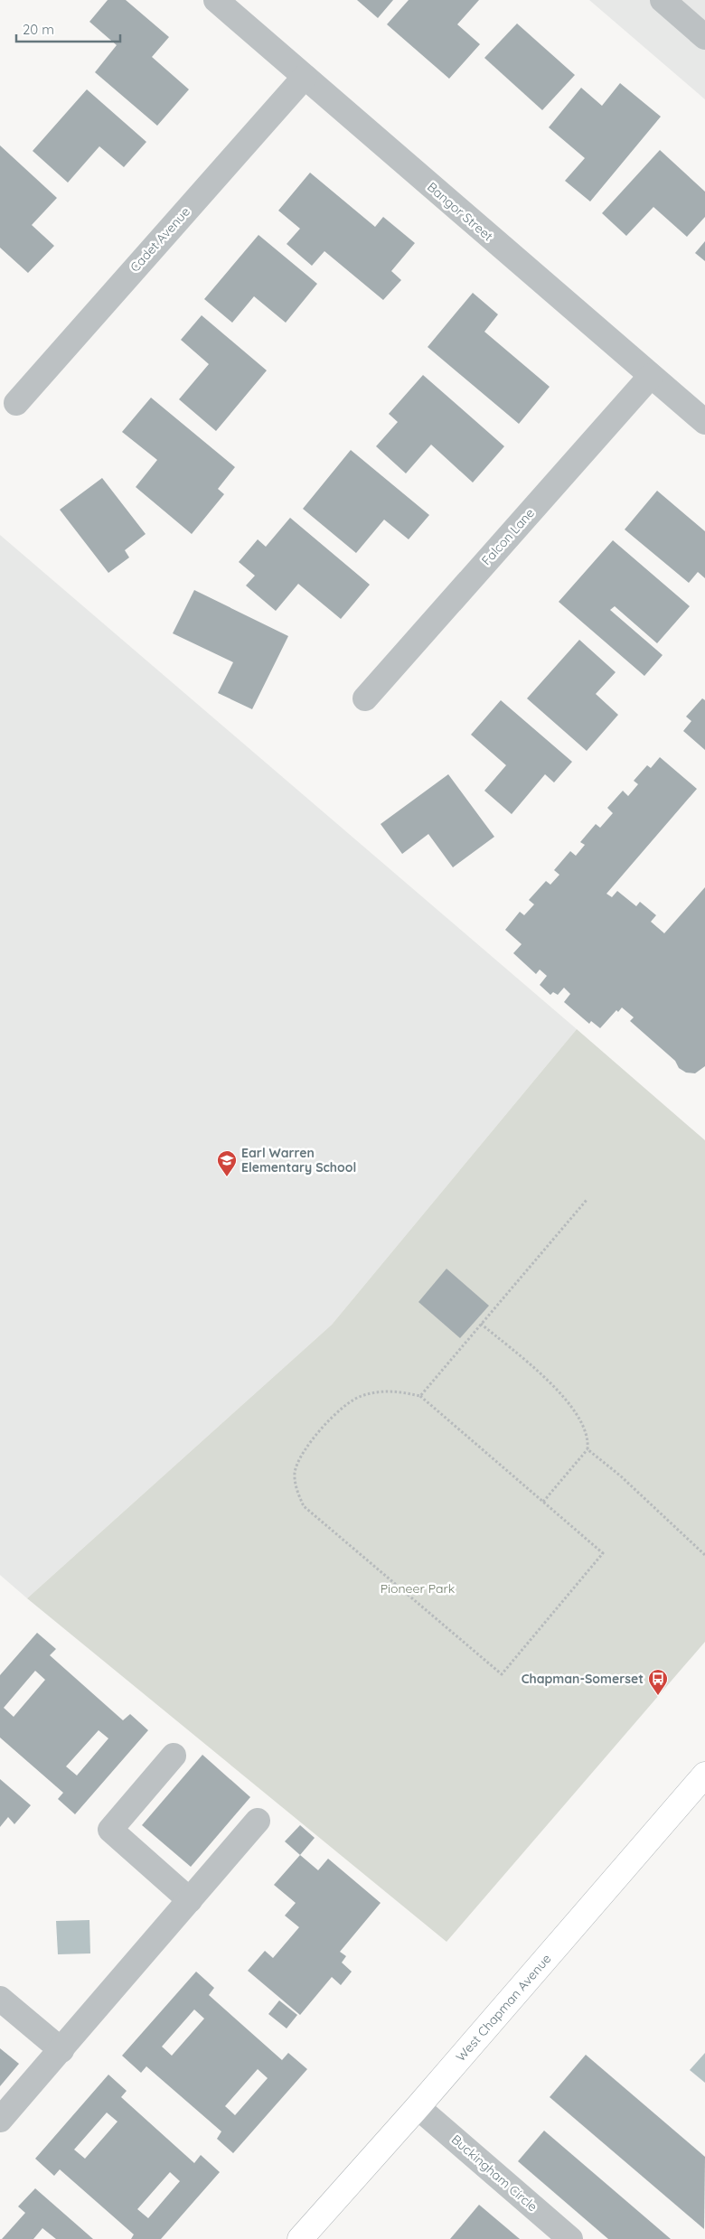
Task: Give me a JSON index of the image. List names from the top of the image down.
{
  "streets": {
    "main road": ["West Chapman Avenue"],
    "street": [
      "Bangor Street",
      "Cadet Avenue",
      "Falcon Lane",
      "Buckingham Circle"
    ]
  },
  "crossings": [
    ["Bangor Street", "Cadet Avenue"],
    ["Bangor Street", "Falcon Lane"],
    ["West Chapman Avenue", "Buckingham Circle"]
  ],
  "parks": ["Pioneer Park"],
  "places": {
    "school or university": ["Earl Warren Elementary School"],
    "bus stop": ["Chapman-Somerset"]
  },
  "scale_bar": "20 m"
}
